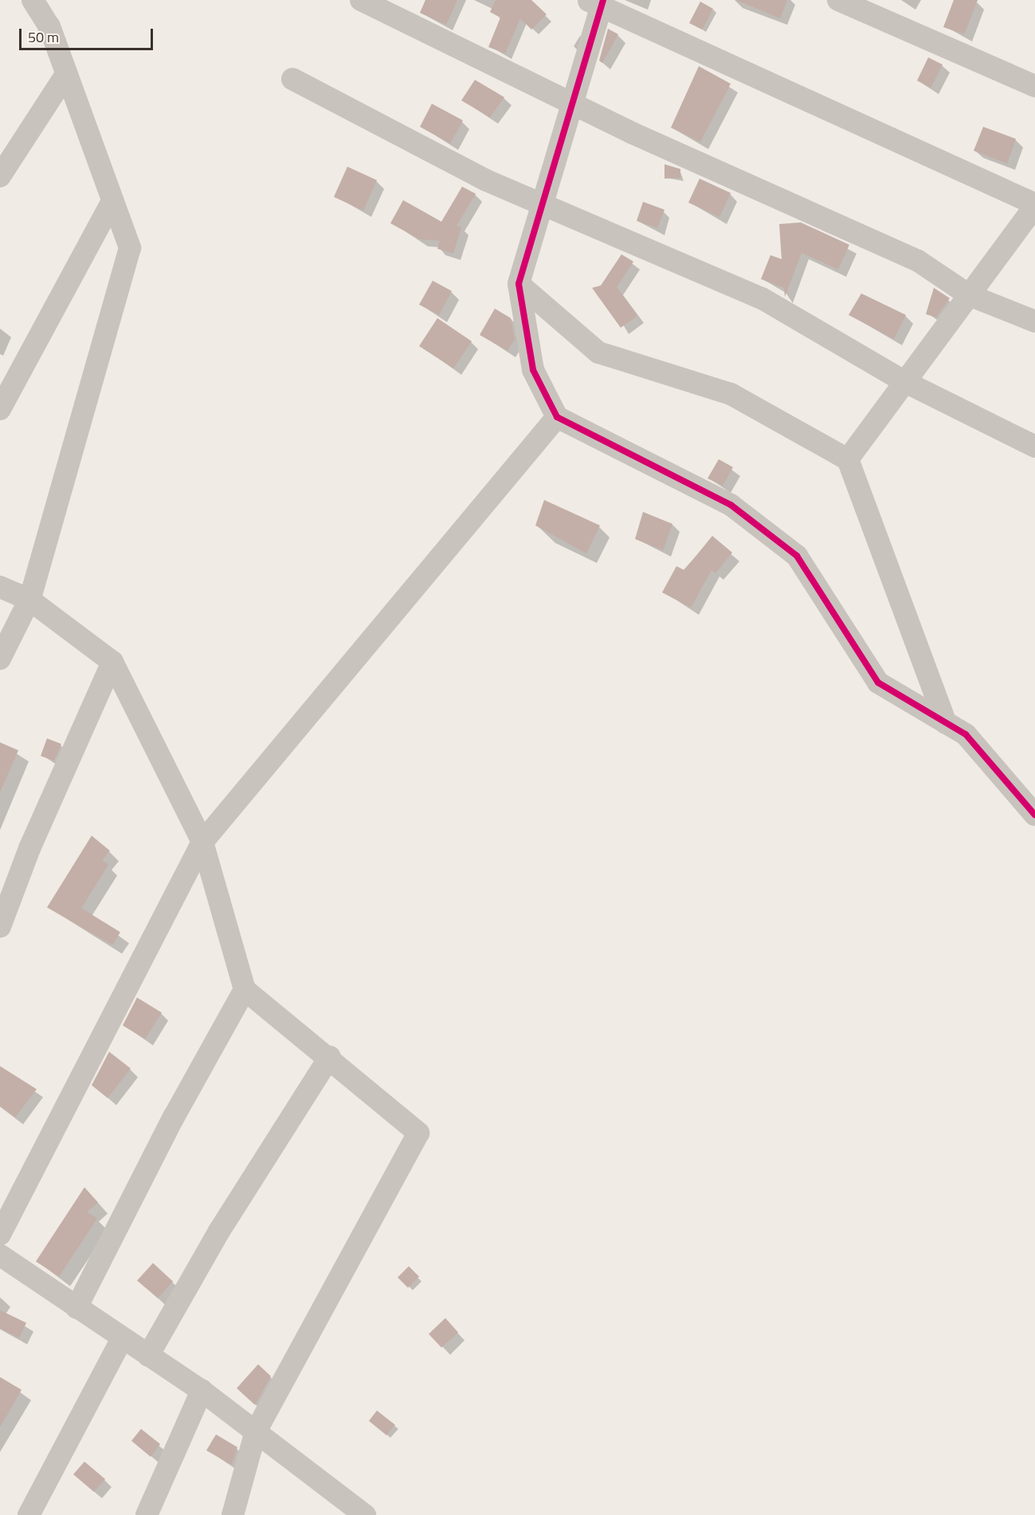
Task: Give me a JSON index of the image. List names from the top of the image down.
{
  "scale_bar": "50 m"
}
